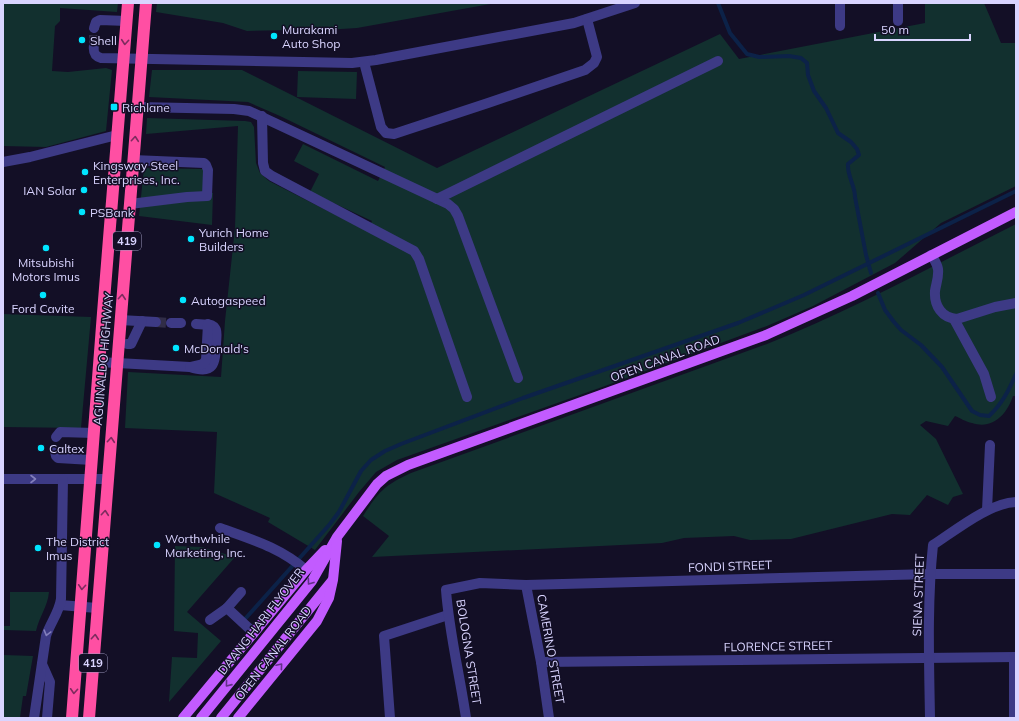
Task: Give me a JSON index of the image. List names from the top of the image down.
{
  "streets": {
    "highway": ["419", "AGUINALDO HIGHWAY"],
    "main road": ["OPEN CANAL ROAD", "DAANG HARI FLYOVER"],
    "street": [
      "FONDI STREET",
      "SIENA STREET",
      "FLORENCE STREET",
      "CAMERINO STREET",
      "BOLOGNA STREET"
    ]
  },
  "crossings": [
    ["OPEN CANAL ROAD", "DAANG HARI FLYOVER"],
    ["FONDI STREET", "SIENA STREET"],
    ["FONDI STREET", "CAMERINO STREET"],
    ["FONDI STREET", "BOLOGNA STREET"],
    ["SIENA STREET", "FLORENCE STREET"],
    ["FLORENCE STREET", "CAMERINO STREET"]
  ],
  "places": {
    "other": [
      "Murakami Auto Shop",
      "Shell",
      "Kingsway Steel Enterprises, Inc.",
      "IAN Solar",
      "PSBank",
      "Yurich Home Builders",
      "Mitsubishi Motors Imus",
      "Ford Cavite",
      "Autogaspeed",
      "McDonald's",
      "Caltex",
      "Worthwhile Marketing, Inc.",
      "The District Imus"
    ],
    "transit": ["Richlane"]
  },
  "scale_bar": "50 m"
}
